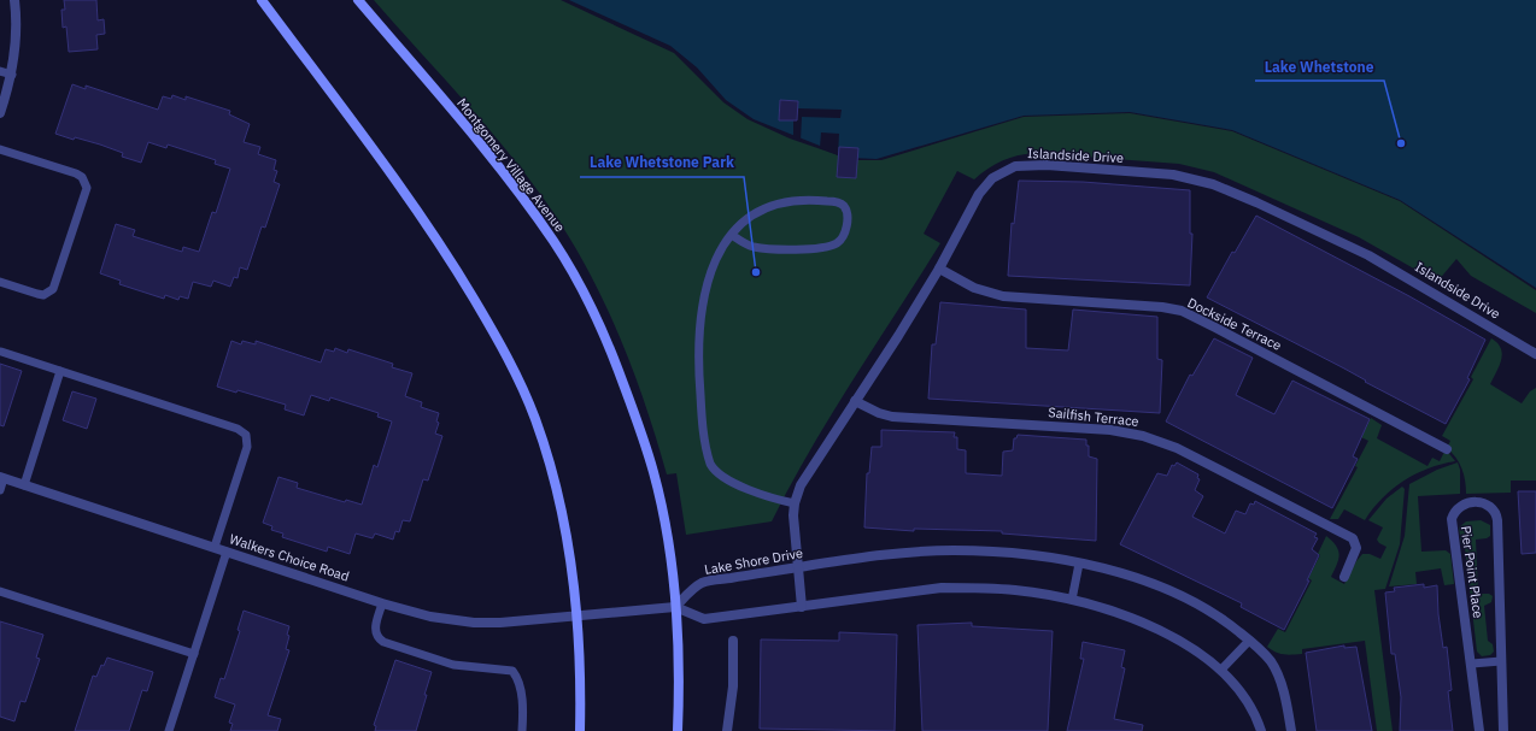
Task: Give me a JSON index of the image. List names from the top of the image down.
{
  "streets": {
    "main road": ["Montgomery Village Avenue"],
    "street": [
      "Islandside Drive",
      "Dockside Terrace",
      "Sailfish Terrace",
      "Walkers Choice Road",
      "Lake Shore Drive",
      "Pier Point Place"
    ]
  },
  "crossings": [
    ["Islandside Drive", "Dockside Terrace"],
    ["Islandside Drive", "Sailfish Terrace"],
    ["Islandside Drive", "Lake Shore Drive"],
    ["Montgomery Village Avenue", "Walkers Choice Road"],
    ["Montgomery Village Avenue", "Lake Shore Drive"],
    ["Walkers Choice Road", "Lake Shore Drive"]
  ],
  "places": ["Lake Whetstone", "Lake Whetstone Park"]
}
